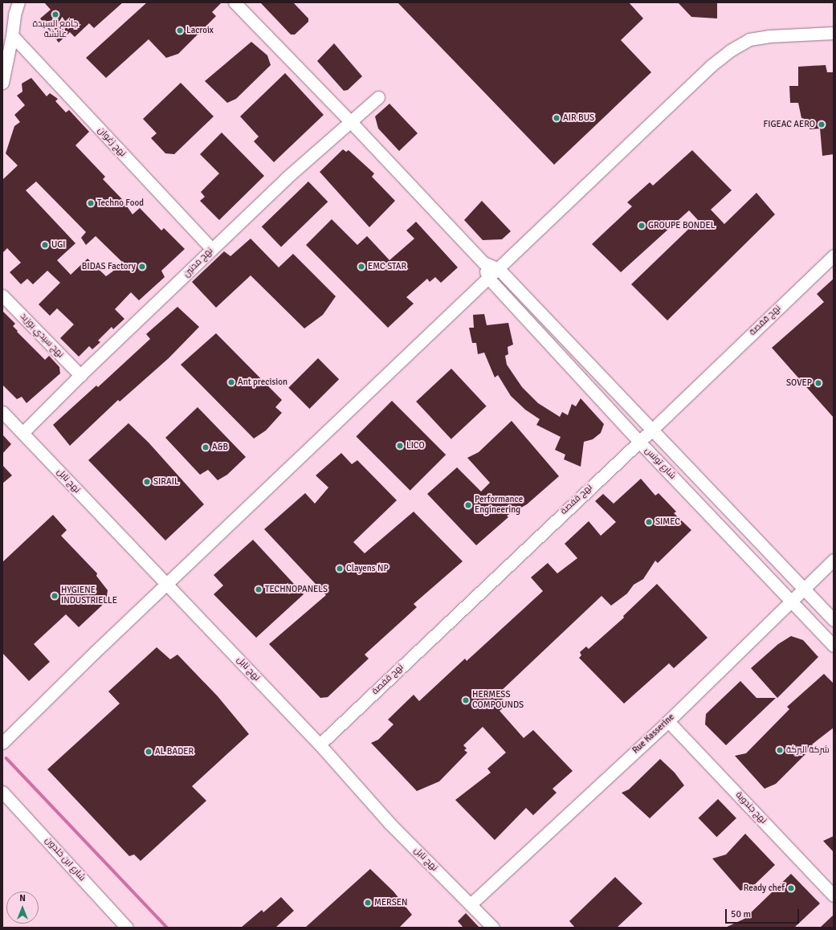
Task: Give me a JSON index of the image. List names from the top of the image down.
{
  "streets": {
    "street": [
      "نهج زغوان",
      "نهج مدنين",
      "نهج قفصة",
      "نهج سيدي بوزيد",
      "شارع تونس",
      "نهج نابل",
      "Rue Kasserine",
      "نهج جندوبة",
      "شارع ابن خلدون"
    ]
  },
  "crossings": [
    ["نهج زغوان", "نهج مدنين"],
    ["نهج مدنين", "نهج سيدي بوزيد"],
    ["نهج مدنين", "نهج نابل"],
    ["نهج قفصة", "شارع تونس"],
    ["نهج قفصة", "نهج نابل"],
    ["شارع تونس", "Rue Kasserine"],
    ["نهج نابل", "Rue Kasserine"],
    ["Rue Kasserine", "نهج جندوبة"]
  ],
  "places": [
    "جامع السيدة عائشة",
    "Lacroix",
    "AIR BUS",
    "FIGEAC AERO",
    "Techno Food",
    "GROUPE BONDEL",
    "UGI",
    "BIDAS Factory",
    "EMC STAR",
    "Ant precision",
    "SOVEP",
    "LICO",
    "A&B",
    "SIRAIL",
    "Performance Engineering",
    "SIMEC",
    "Clayens NP",
    "TECHNOPANELS",
    "HYGIENE INDUSTRIELLE",
    "HERMESS COMPOUNDS",
    "شركة البركة",
    "AL BADER",
    "Ready chef",
    "MERSEN"
  ],
  "scale_bar": "50 m",
  "north": "top"
}
